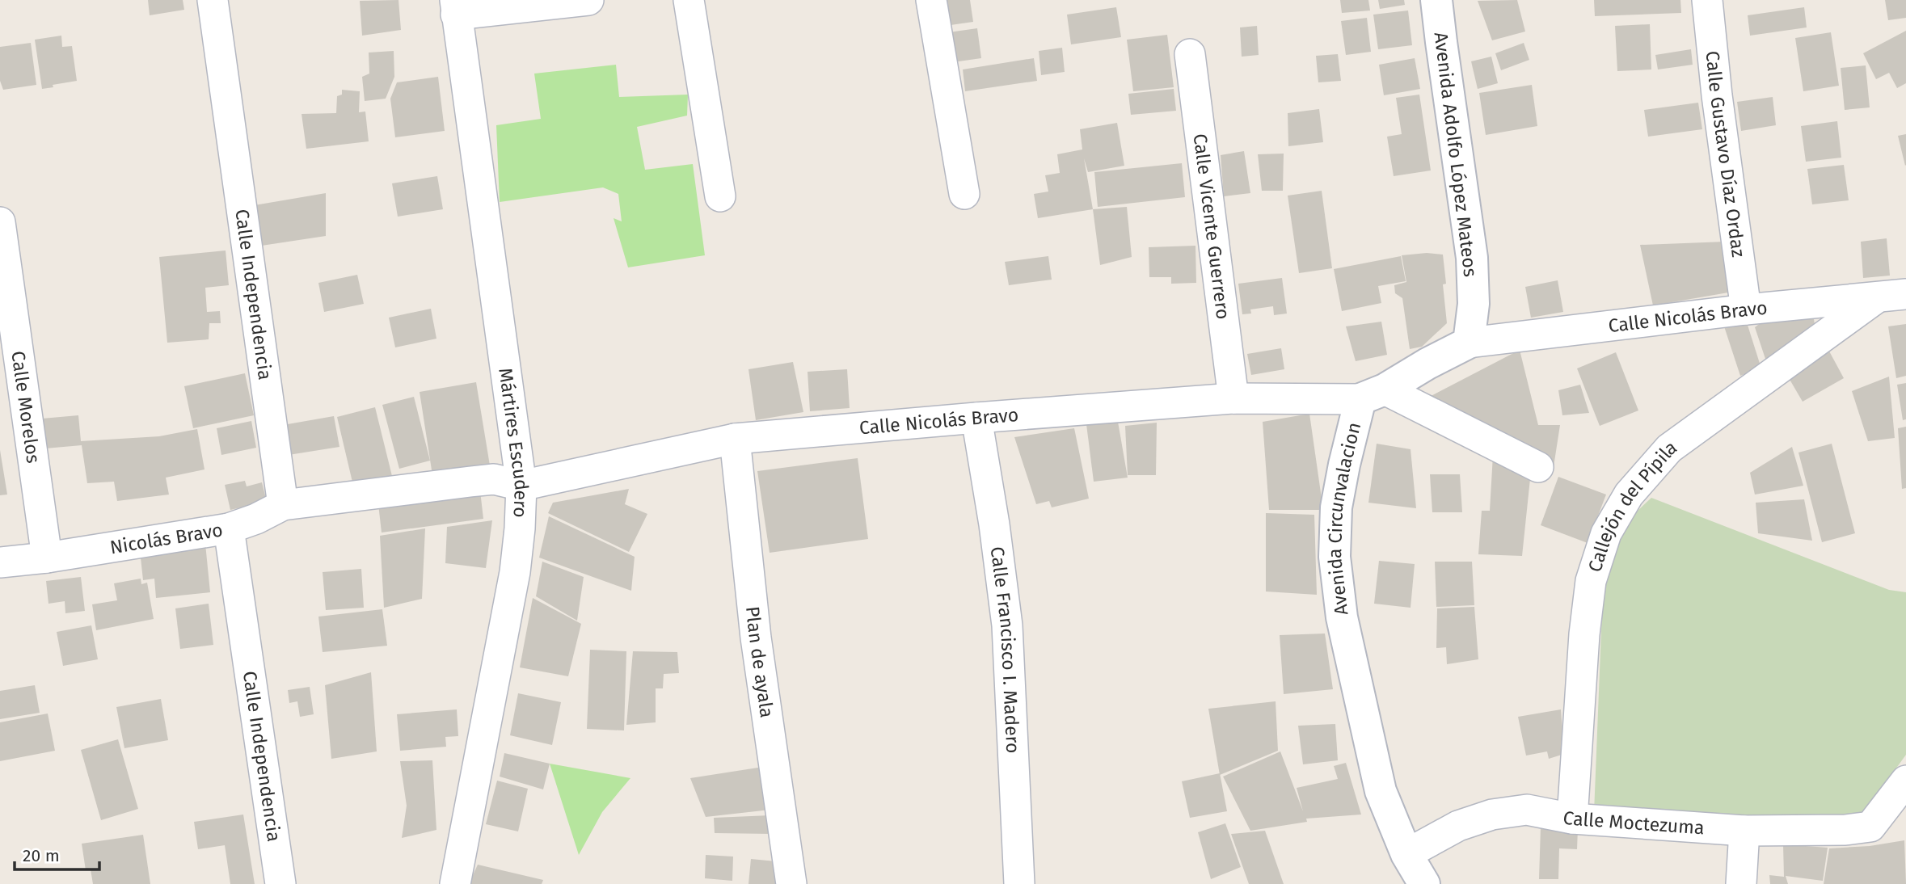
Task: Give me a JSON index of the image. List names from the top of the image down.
{
  "streets": {
    "street": [
      "Avenida Adolfo López Mateos",
      "Calle Gustavo Díaz Ordaz",
      "Calle Vicente Guerrero",
      "Calle Independencia",
      "Calle Nicolás Bravo",
      "Calle Morelos",
      "Mártires Escudero",
      "Callejón del Pípila",
      "Avenida Circunvalacion",
      "Nicolás Bravo",
      "Calle Francisco I. Madero",
      "Plan de ayala",
      "Calle Moctezuma"
    ]
  },
  "crossings": [
    ["Avenida Adolfo López Mateos", "Calle Nicolás Bravo"],
    ["Calle Gustavo Díaz Ordaz", "Calle Nicolás Bravo"],
    ["Calle Vicente Guerrero", "Calle Nicolás Bravo"],
    ["Calle Independencia", "Nicolás Bravo"],
    ["Calle Nicolás Bravo", "Mártires Escudero"],
    ["Calle Nicolás Bravo", "Callejón del Pípila"],
    ["Calle Nicolás Bravo", "Avenida Circunvalacion"],
    ["Calle Nicolás Bravo", "Nicolás Bravo"],
    ["Calle Nicolás Bravo", "Calle Francisco I. Madero"],
    ["Calle Nicolás Bravo", "Plan de ayala"],
    ["Calle Morelos", "Nicolás Bravo"],
    ["Mártires Escudero", "Nicolás Bravo"],
    ["Callejón del Pípila", "Calle Moctezuma"],
    ["Avenida Circunvalacion", "Calle Moctezuma"]
  ],
  "scale_bar": "20 m"
}
